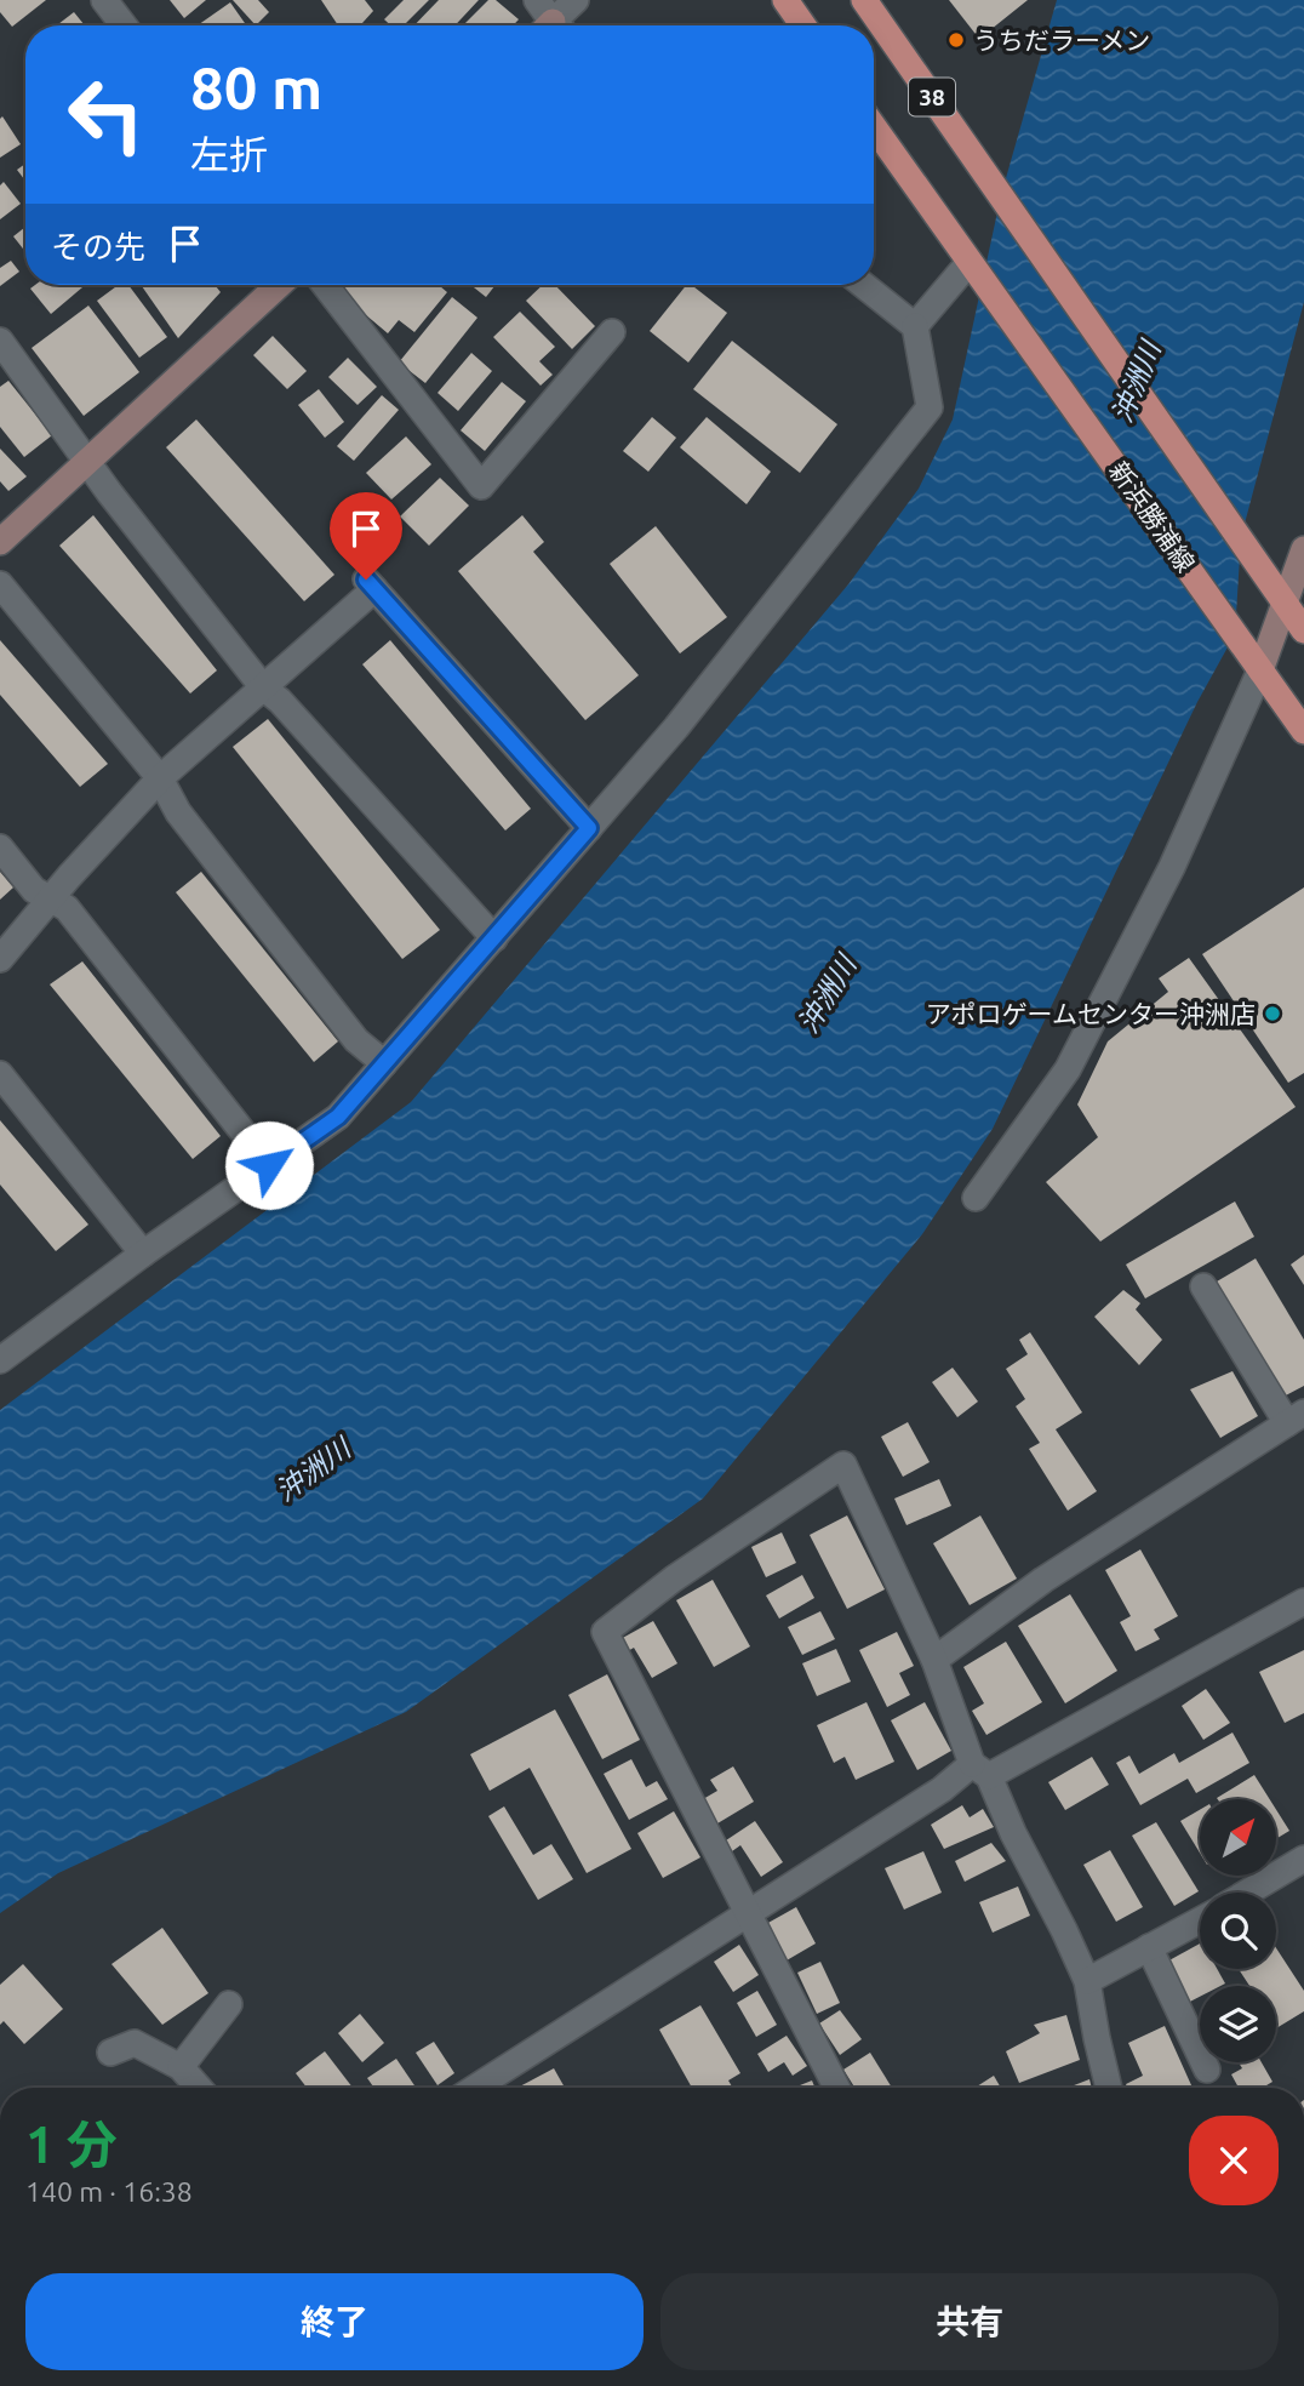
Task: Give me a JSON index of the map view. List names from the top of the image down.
{
  "streets": {
    "main road": ["38", "新浜勝浦線"]
  },
  "crossings": [
    ["38", "新浜勝浦線"]
  ],
  "water": ["沖洲川"],
  "places": ["うちだラーメン", "アポロゲームセンター沖洲店"],
  "north": "top right",
  "page": {
    "turn": ["80 m", "左折"],
    "then": "その先",
    "heading": ["1 分", "140 m · 16:38"],
    "buttons": ["終了", "共有"]
  }
}
